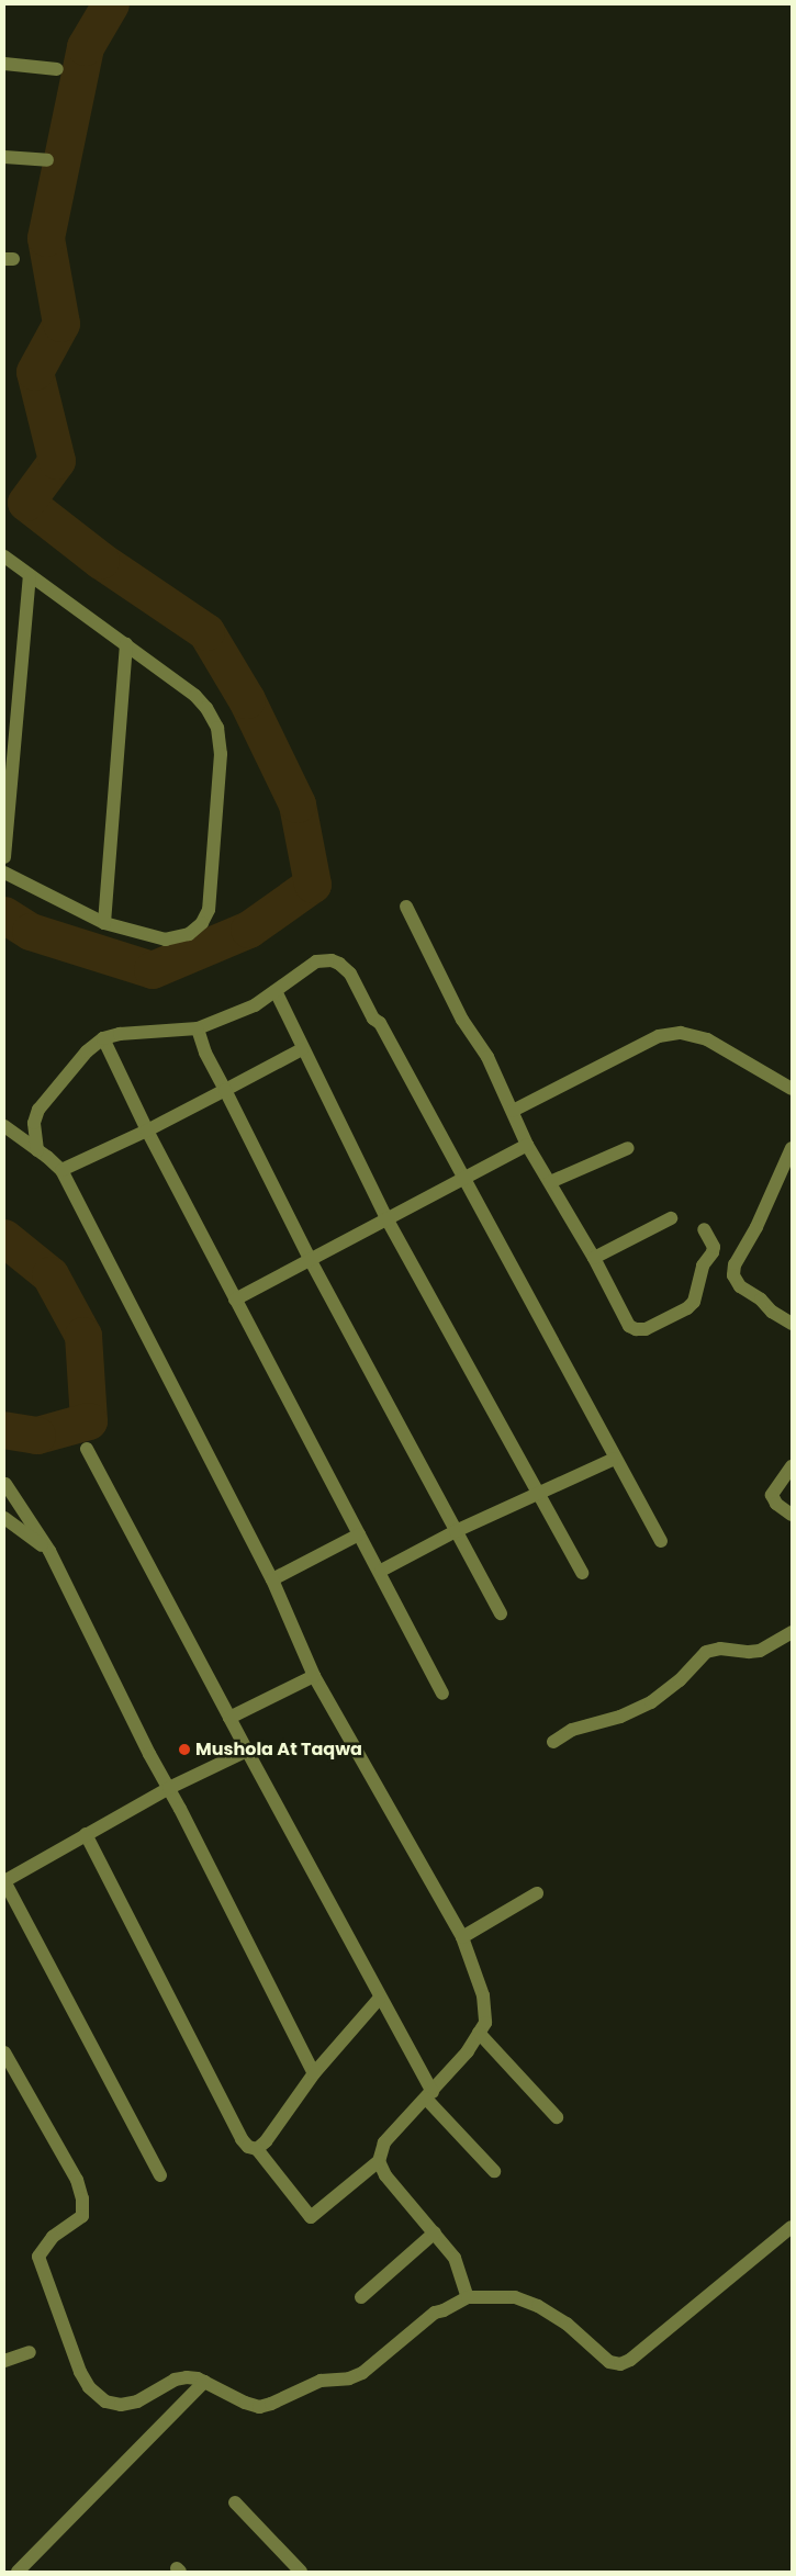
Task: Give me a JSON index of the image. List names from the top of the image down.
{
  "places": ["Mushola At Taqwa"]
}
